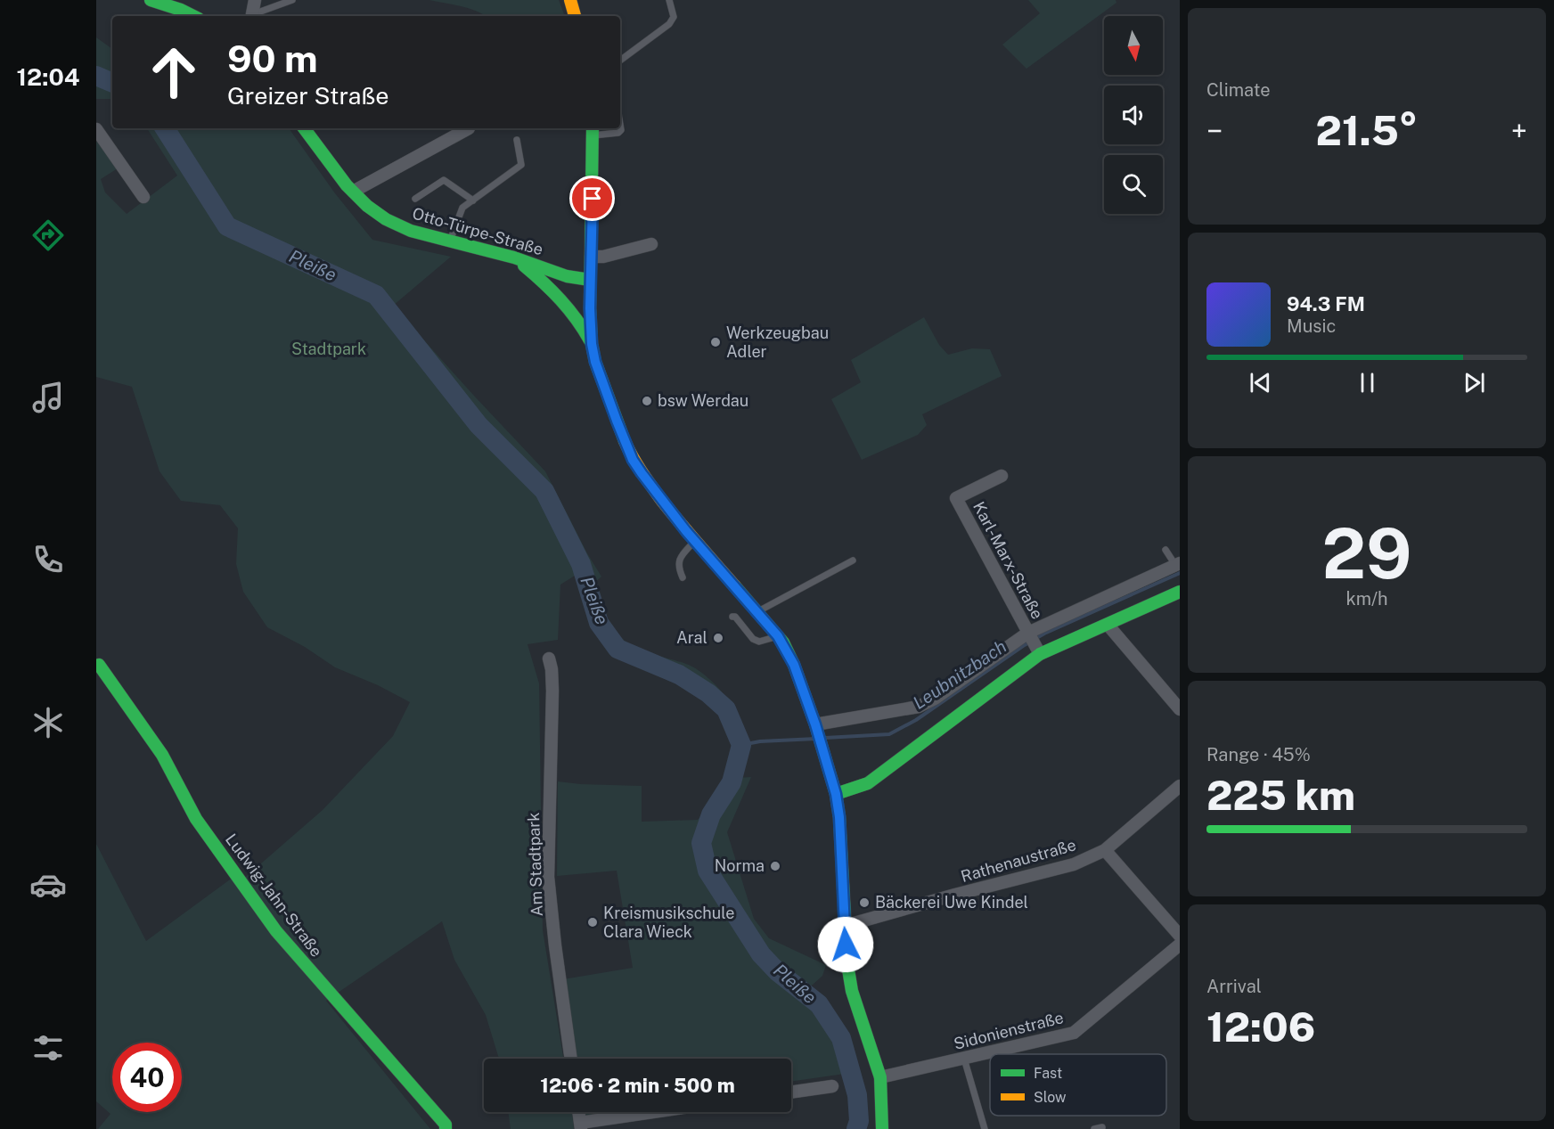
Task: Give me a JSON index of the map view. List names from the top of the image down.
{
  "streets": {
    "street": [
      "Otto-Türpe-Straße",
      "Karl-Marx-Straße",
      "Rathenaustraße",
      "Am Stadtpark",
      "Ludwig-Jahn-Straße",
      "Sidonienstraße"
    ]
  },
  "water": ["Pleiße", "Leubnitzbach"],
  "parks": ["Stadtpark"],
  "places": [
    "Werkzeugbau Adler",
    "bsw Werdau",
    "Aral",
    "Norma",
    "Bäckerei Uwe Kindel",
    "Kreismusikschule Clara Wieck"
  ],
  "legend": ["Fast", "Slow"],
  "north": "bottom",
  "page": {
    "tabs": "12:04",
    "tile": [
      "Climate",
      ["29", "km/h"],
      ["Range · 45%", "225 km"],
      ["Arrival", "12:06"]
    ],
    "turn": ["90 m", "Greizer Straße"],
    "heat": ["−", "21.5°", "+"],
    "song": ["94.3 FM", "Music"],
    "limit": "40",
    "trip": "12:06 · 2 min · 500 m"
  }
}
